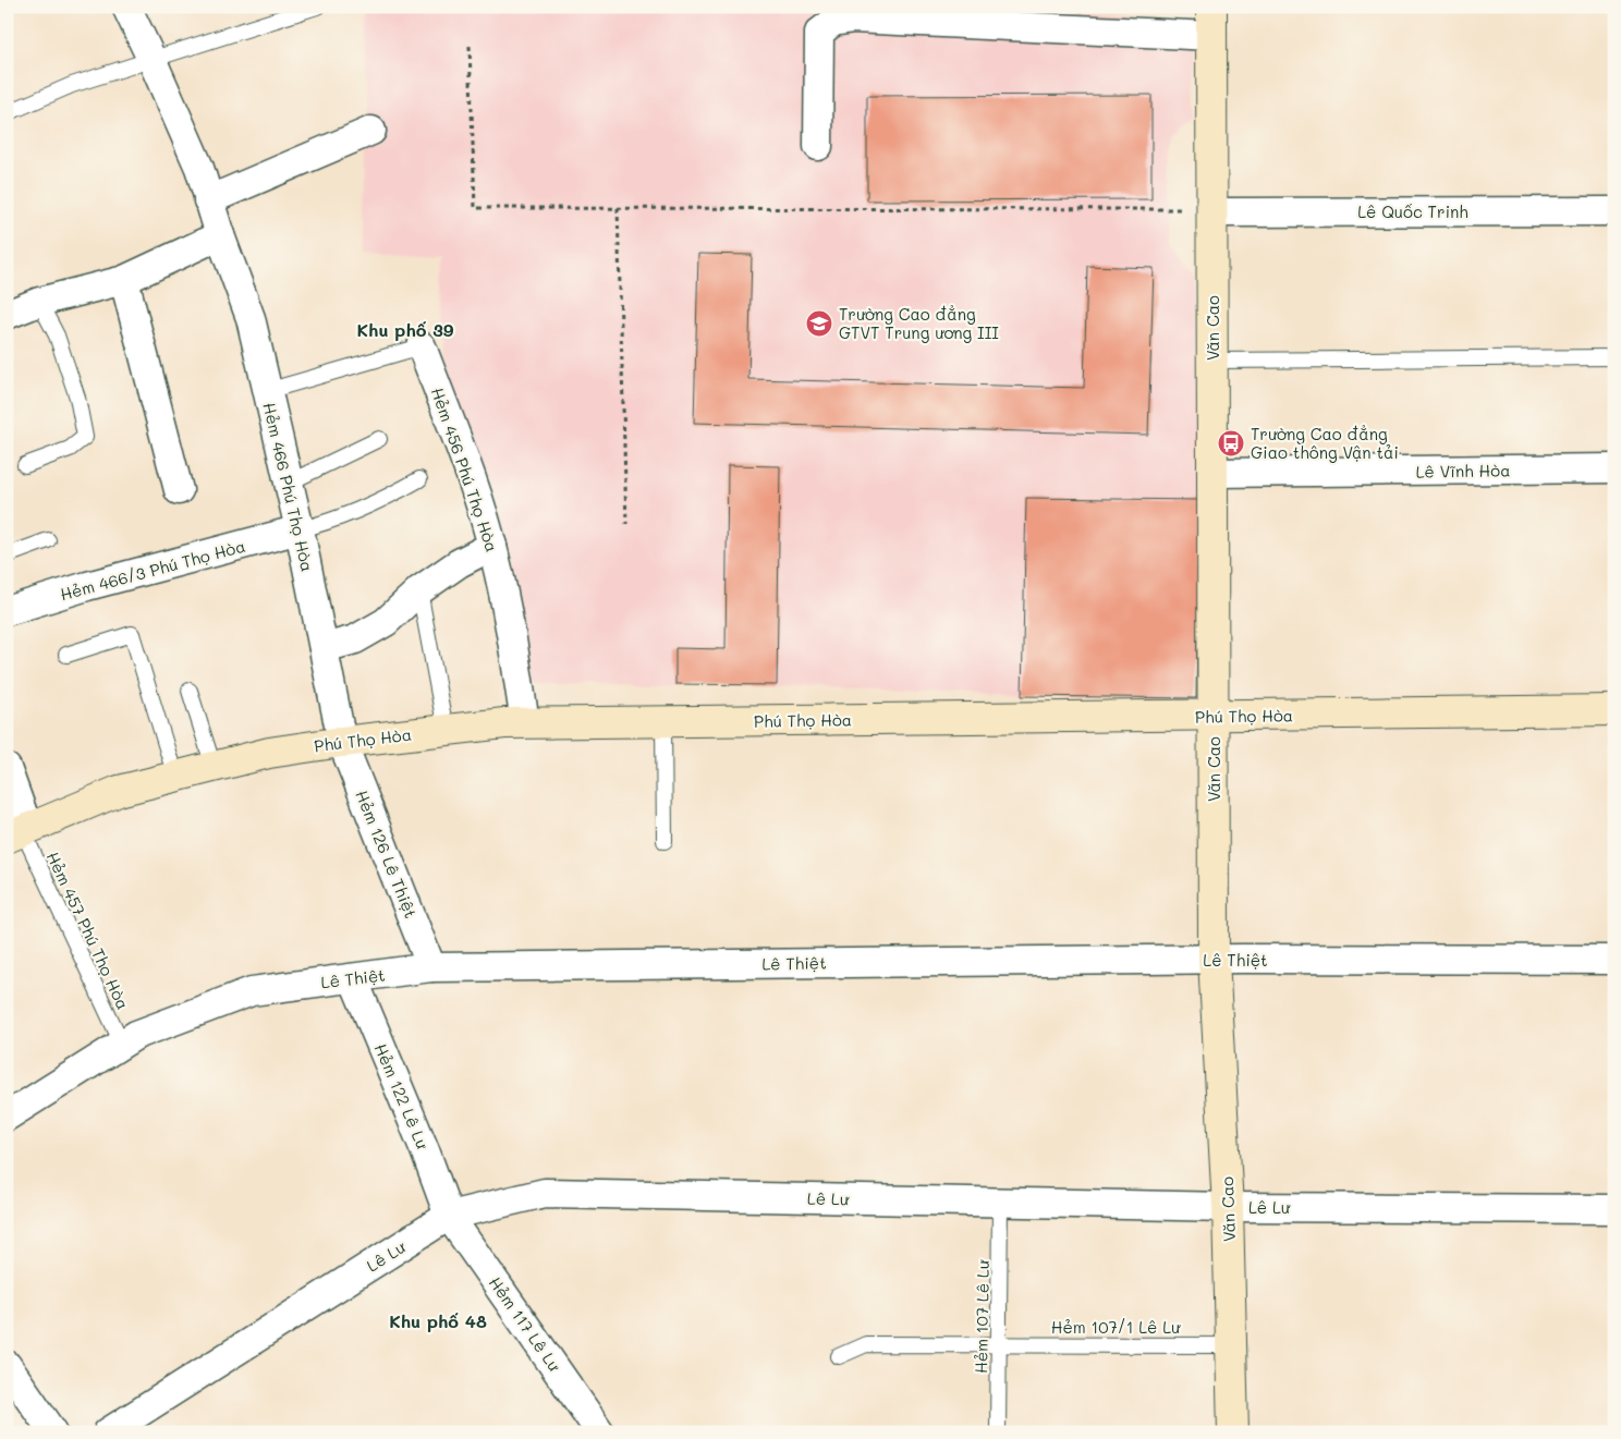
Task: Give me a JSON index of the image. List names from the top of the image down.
{
  "streets": {
    "street": [
      "Lê Quốc Trinh",
      "Văn Cao",
      "Hẻm 456 Phú Thọ Hòa",
      "Lê Vĩnh Hòa",
      "Hẻm 466 Phú Thọ Hòa",
      "Hẻm 466/3 Phú Thọ Hòa",
      "Phú Thọ Hòa",
      "Hẻm 126 Lê Thiệt",
      "Lê Thiệt",
      "Hẻm 122 Lê Lư",
      "Lê Lư",
      "Hẻm 117 Lê Lư"
    ],
    "lane": ["Hẻm 457 Phú Thọ Hòa", "Hẻm 107 Lê Lư", "Hẻm 107/1 Lê Lư"]
  },
  "crossings": [
    ["Lê Quốc Trinh", "Văn Cao"],
    ["Văn Cao", "Lê Vĩnh Hòa"],
    ["Văn Cao", "Phú Thọ Hòa"],
    ["Văn Cao", "Lê Thiệt"],
    ["Văn Cao", "Lê Lư"],
    ["Văn Cao", "Hẻm 107/1 Lê Lư"],
    ["Hẻm 456 Phú Thọ Hòa", "Phú Thọ Hòa"],
    ["Hẻm 466 Phú Thọ Hòa", "Hẻm 466/3 Phú Thọ Hòa"],
    ["Hẻm 466 Phú Thọ Hòa", "Phú Thọ Hòa"],
    ["Hẻm 466 Phú Thọ Hòa", "Hẻm 126 Lê Thiệt"],
    ["Phú Thọ Hòa", "Hẻm 126 Lê Thiệt"],
    ["Phú Thọ Hòa", "Hẻm 457 Phú Thọ Hòa"],
    ["Hẻm 126 Lê Thiệt", "Lê Thiệt"],
    ["Hẻm 457 Phú Thọ Hòa", "Lê Thiệt"],
    ["Lê Thiệt", "Hẻm 122 Lê Lư"],
    ["Hẻm 122 Lê Lư", "Lê Lư"],
    ["Hẻm 122 Lê Lư", "Hẻm 117 Lê Lư"],
    ["Lê Lư", "Hẻm 107 Lê Lư"],
    ["Lê Lư", "Hẻm 117 Lê Lư"],
    ["Hẻm 107 Lê Lư", "Hẻm 107/1 Lê Lư"]
  ],
  "districts": ["Khu phố 39", "Khu phố 48"],
  "places": {
    "school or university": ["Trường Cao đẳng GTVT Trung ương III"],
    "bus stop": ["Trường Cao đẳng Giao thông Vận tải"]
  }
}
